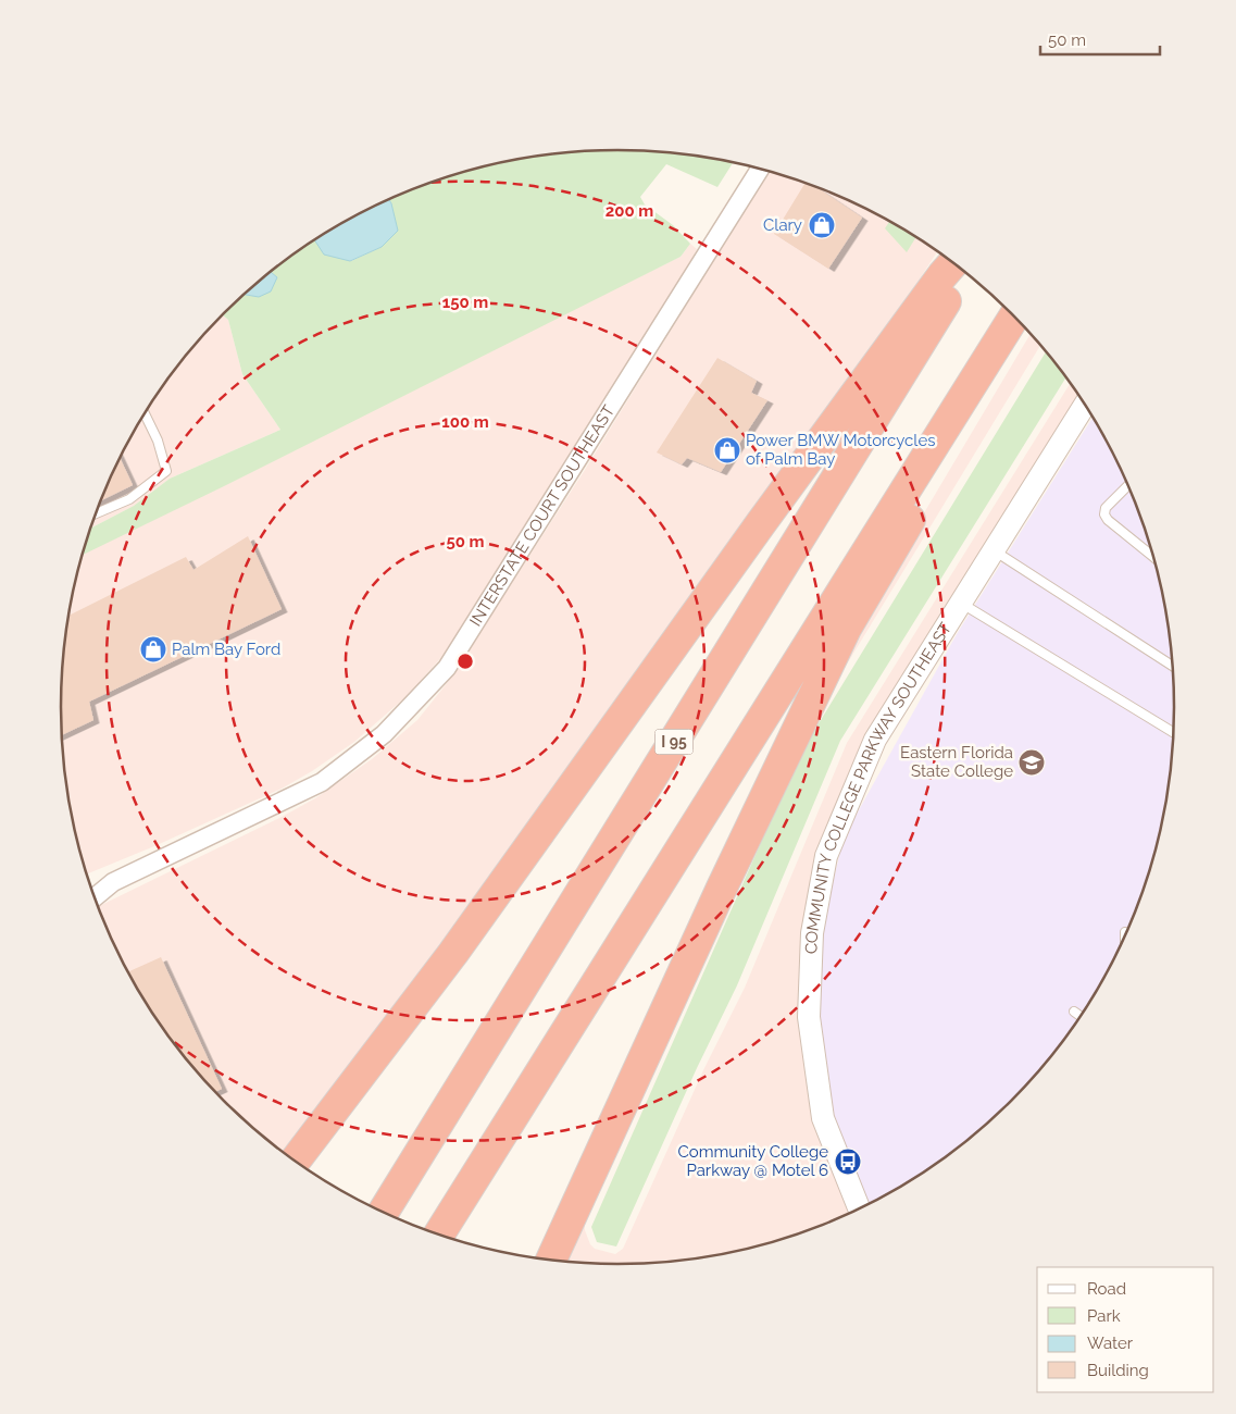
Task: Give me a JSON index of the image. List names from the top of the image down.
{
  "streets": {
    "highway": ["I 95"],
    "street": ["INTERSTATE COURT SOUTHEAST", "COMMUNITY COLLEGE PARKWAY SOUTHEAST"]
  },
  "places": {
    "shop": ["Clary", "Power BMW Motorcycles of Palm Bay", "Palm Bay Ford"],
    "school or university": ["Eastern Florida State College"],
    "bus stop": ["Community College Parkway @ Motel 6"]
  },
  "legend": [
    "Road",
    "Park",
    "Water",
    "Building"
  ],
  "scale_bar": "50 m",
  "rings": [
    "200 m",
    "150 m",
    "100 m",
    "50 m"
  ]
}
